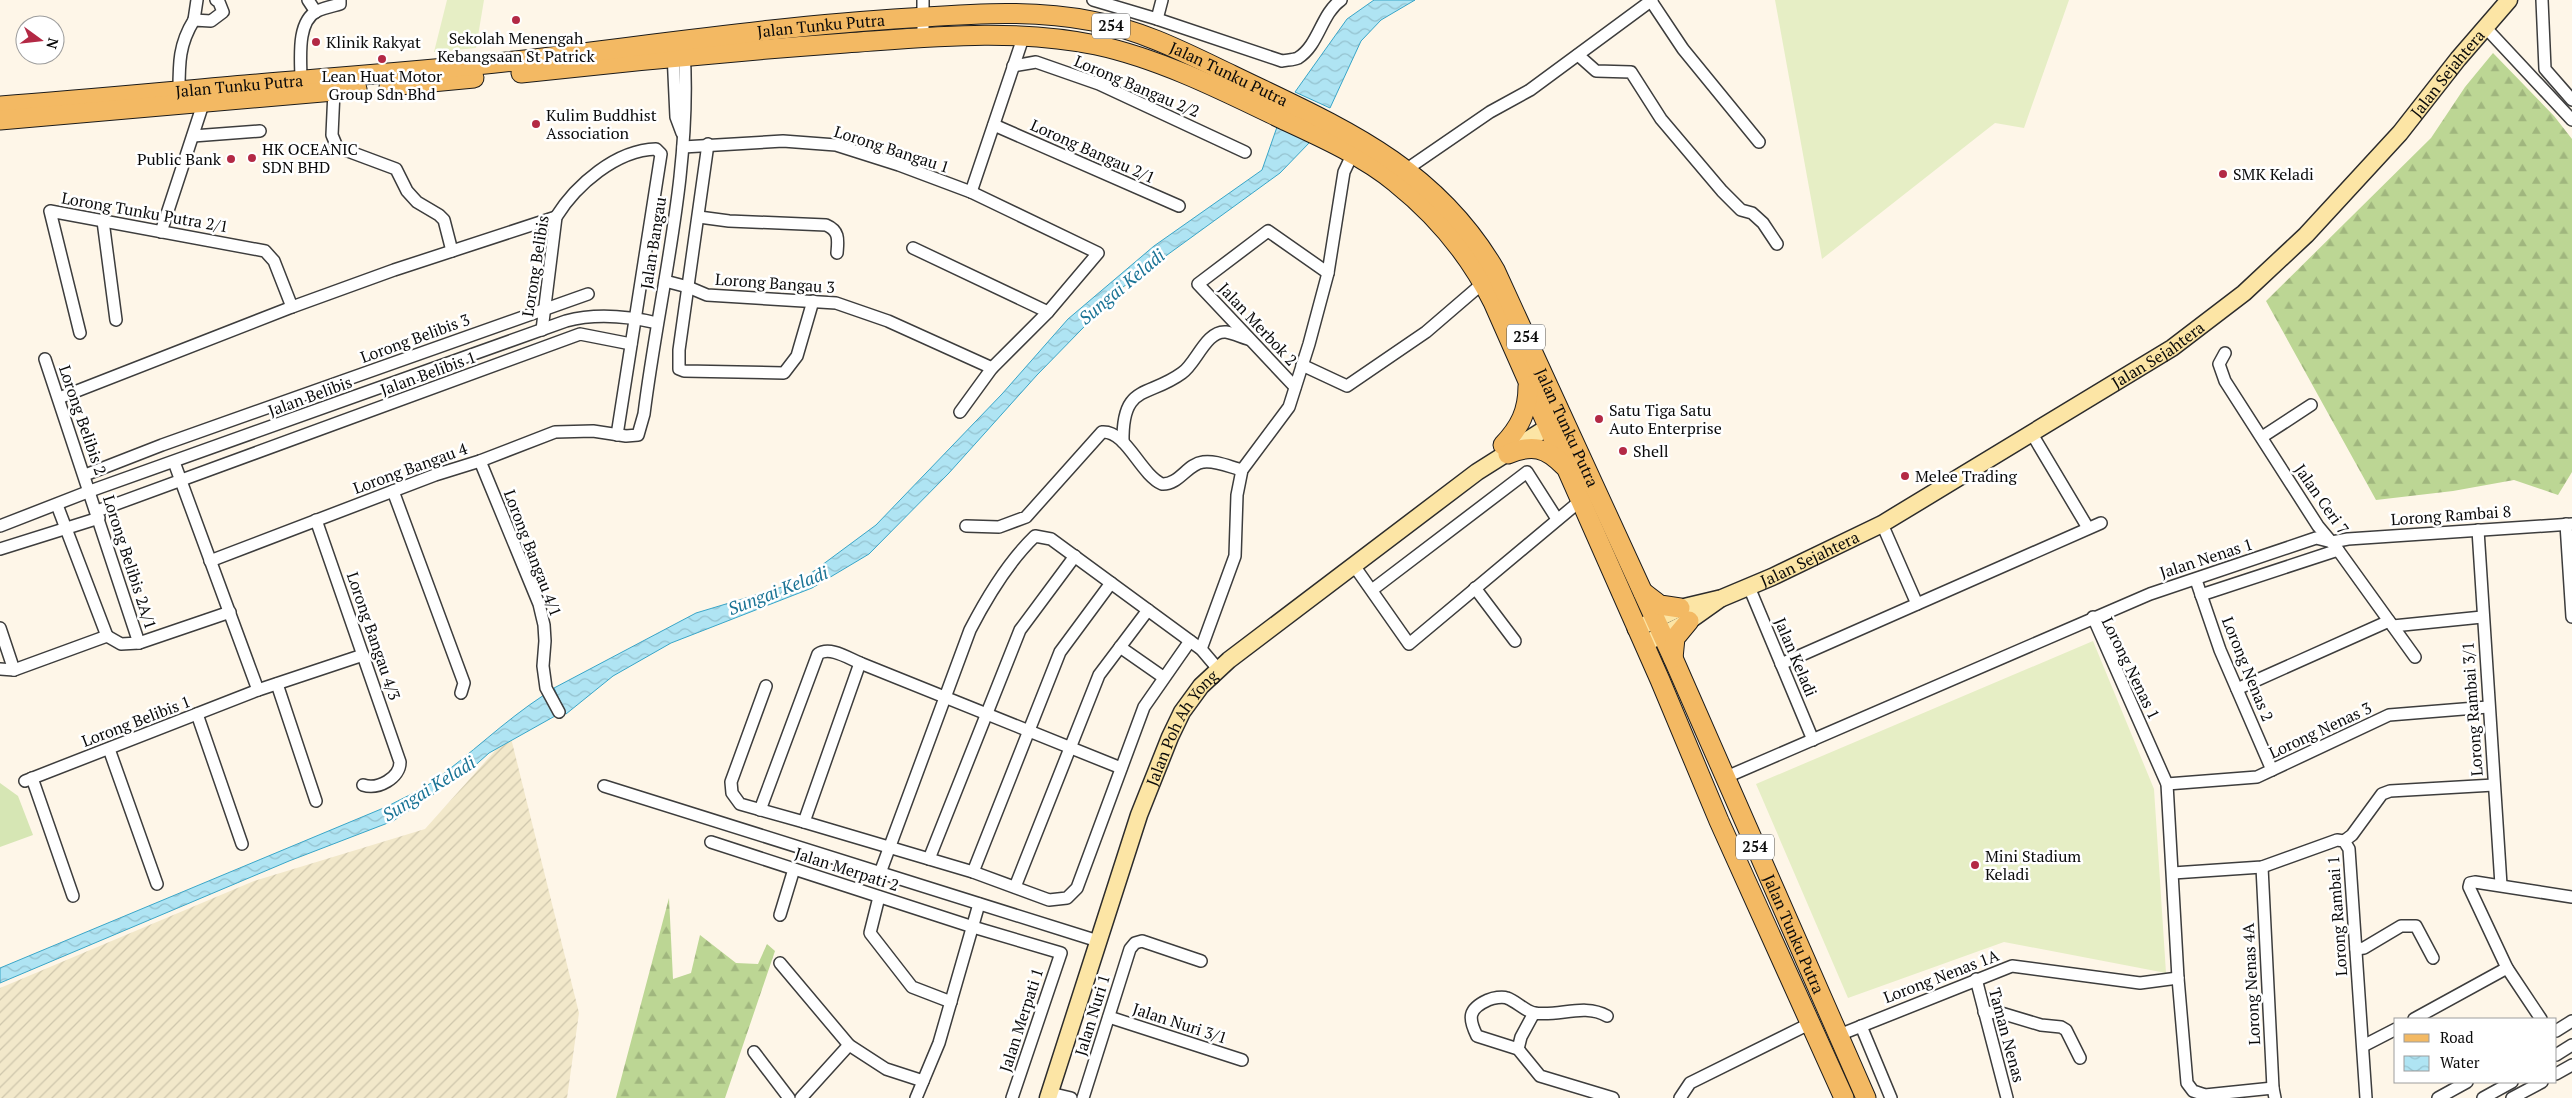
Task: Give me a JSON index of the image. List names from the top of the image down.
{
  "streets": {
    "main road": ["Jalan Tunku Putra", "254"],
    "street": [
      "Jalan Sejahtera",
      "Lorong Bangau 2/2",
      "Lorong Bangau 1",
      "Lorong Bangau 2/1",
      "Lorong Tunku Putra 2/1",
      "Jalan Bangau",
      "Lorong Belibis",
      "Lorong Bangau 3",
      "Jalan Merbok 2",
      "Lorong Belibis 3",
      "Jalan Belibis 1",
      "Jalan Belibis",
      "Lorong Belibis 2",
      "Lorong Bangau 4",
      "Jalan Ceri 7",
      "Lorong Rambai 8",
      "Lorong Bangau 4/1",
      "Jalan Nenas 1",
      "Lorong Belibis 2A/1",
      "Lorong Bangau 4/3",
      "Jalan Keladi",
      "Lorong Nenas 1",
      "Lorong Nenas 2",
      "Lorong Rambai 3/1",
      "Lorong Belibis 1",
      "Jalan Poh Ah Yong",
      "Lorong Nenas 3",
      "Jalan Merpati 2",
      "Lorong Rambai 1",
      "Lorong Nenas 1A",
      "Lorong Nenas 4A",
      "Jalan Nuri 1",
      "Jalan Merpati 1",
      "Jalan Nuri 3/1",
      "Taman Nenas"
    ]
  },
  "crossings": [
    ["Jalan Tunku Putra", "Jalan Sejahtera"],
    ["Jalan Tunku Putra", "Jalan Bangau"],
    ["Jalan Tunku Putra", "Lorong Nenas 1"],
    ["Jalan Tunku Putra", "Jalan Poh Ah Yong"],
    ["Jalan Tunku Putra", "Lorong Nenas 1A"],
    ["Jalan Sejahtera", "Jalan Keladi"],
    ["Lorong Bangau 1", "Jalan Bangau"],
    ["Jalan Bangau", "Lorong Bangau 3"],
    ["Jalan Bangau", "Jalan Belibis"],
    ["Jalan Bangau", "Lorong Bangau 4"],
    ["Lorong Belibis", "Lorong Belibis 3"],
    ["Lorong Belibis", "Jalan Belibis"],
    ["Lorong Belibis 3", "Lorong Belibis 2"],
    ["Jalan Belibis 1", "Lorong Belibis 2A/1"],
    ["Jalan Belibis", "Lorong Belibis 2"],
    ["Jalan Belibis", "Lorong Belibis 2A/1"],
    ["Lorong Belibis 2", "Lorong Belibis 2A/1"],
    ["Lorong Bangau 4", "Lorong Bangau 4/1"],
    ["Lorong Bangau 4", "Lorong Bangau 4/3"],
    ["Jalan Ceri 7", "Lorong Rambai 8"],
    ["Jalan Ceri 7", "Jalan Nenas 1"],
    ["Lorong Rambai 8", "Jalan Nenas 1"],
    ["Lorong Rambai 8", "Lorong Rambai 3/1"],
    ["Jalan Nenas 1", "Lorong Nenas 1"],
    ["Jalan Nenas 1", "Lorong Nenas 2"],
    ["Lorong Bangau 4/3", "Lorong Belibis 1"],
    ["Jalan Keladi", "Lorong Nenas 1"],
    ["Lorong Nenas 1", "Lorong Nenas 3"],
    ["Lorong Nenas 1", "Lorong Rambai 1"],
    ["Lorong Nenas 1", "Lorong Nenas 1A"],
    ["Lorong Nenas 1", "Lorong Nenas 4A"],
    ["Lorong Nenas 2", "Lorong Nenas 3"],
    ["Lorong Rambai 3/1", "Lorong Nenas 3"],
    ["Jalan Merpati 2", "Jalan Merpati 1"],
    ["Lorong Rambai 1", "Lorong Nenas 4A"],
    ["Lorong Nenas 1A", "Taman Nenas"],
    ["Jalan Nuri 1", "Jalan Nuri 3/1"]
  ],
  "water": ["Sungai Keladi"],
  "places": [
    "Sekolah Menengah Kebangsaan St Patrick",
    "Klinik Rakyat",
    "Lean Huat Motor Group Sdn Bhd",
    "Kulim Buddhist Association",
    "HK OCEANIC SDN BHD",
    "Public Bank",
    "SMK Keladi",
    "Satu Tiga Satu Auto Enterprise",
    "Shell",
    "Melee Trading",
    "Mini Stadium Keladi"
  ],
  "legend": ["Road", "Water"],
  "north": "right"
}
